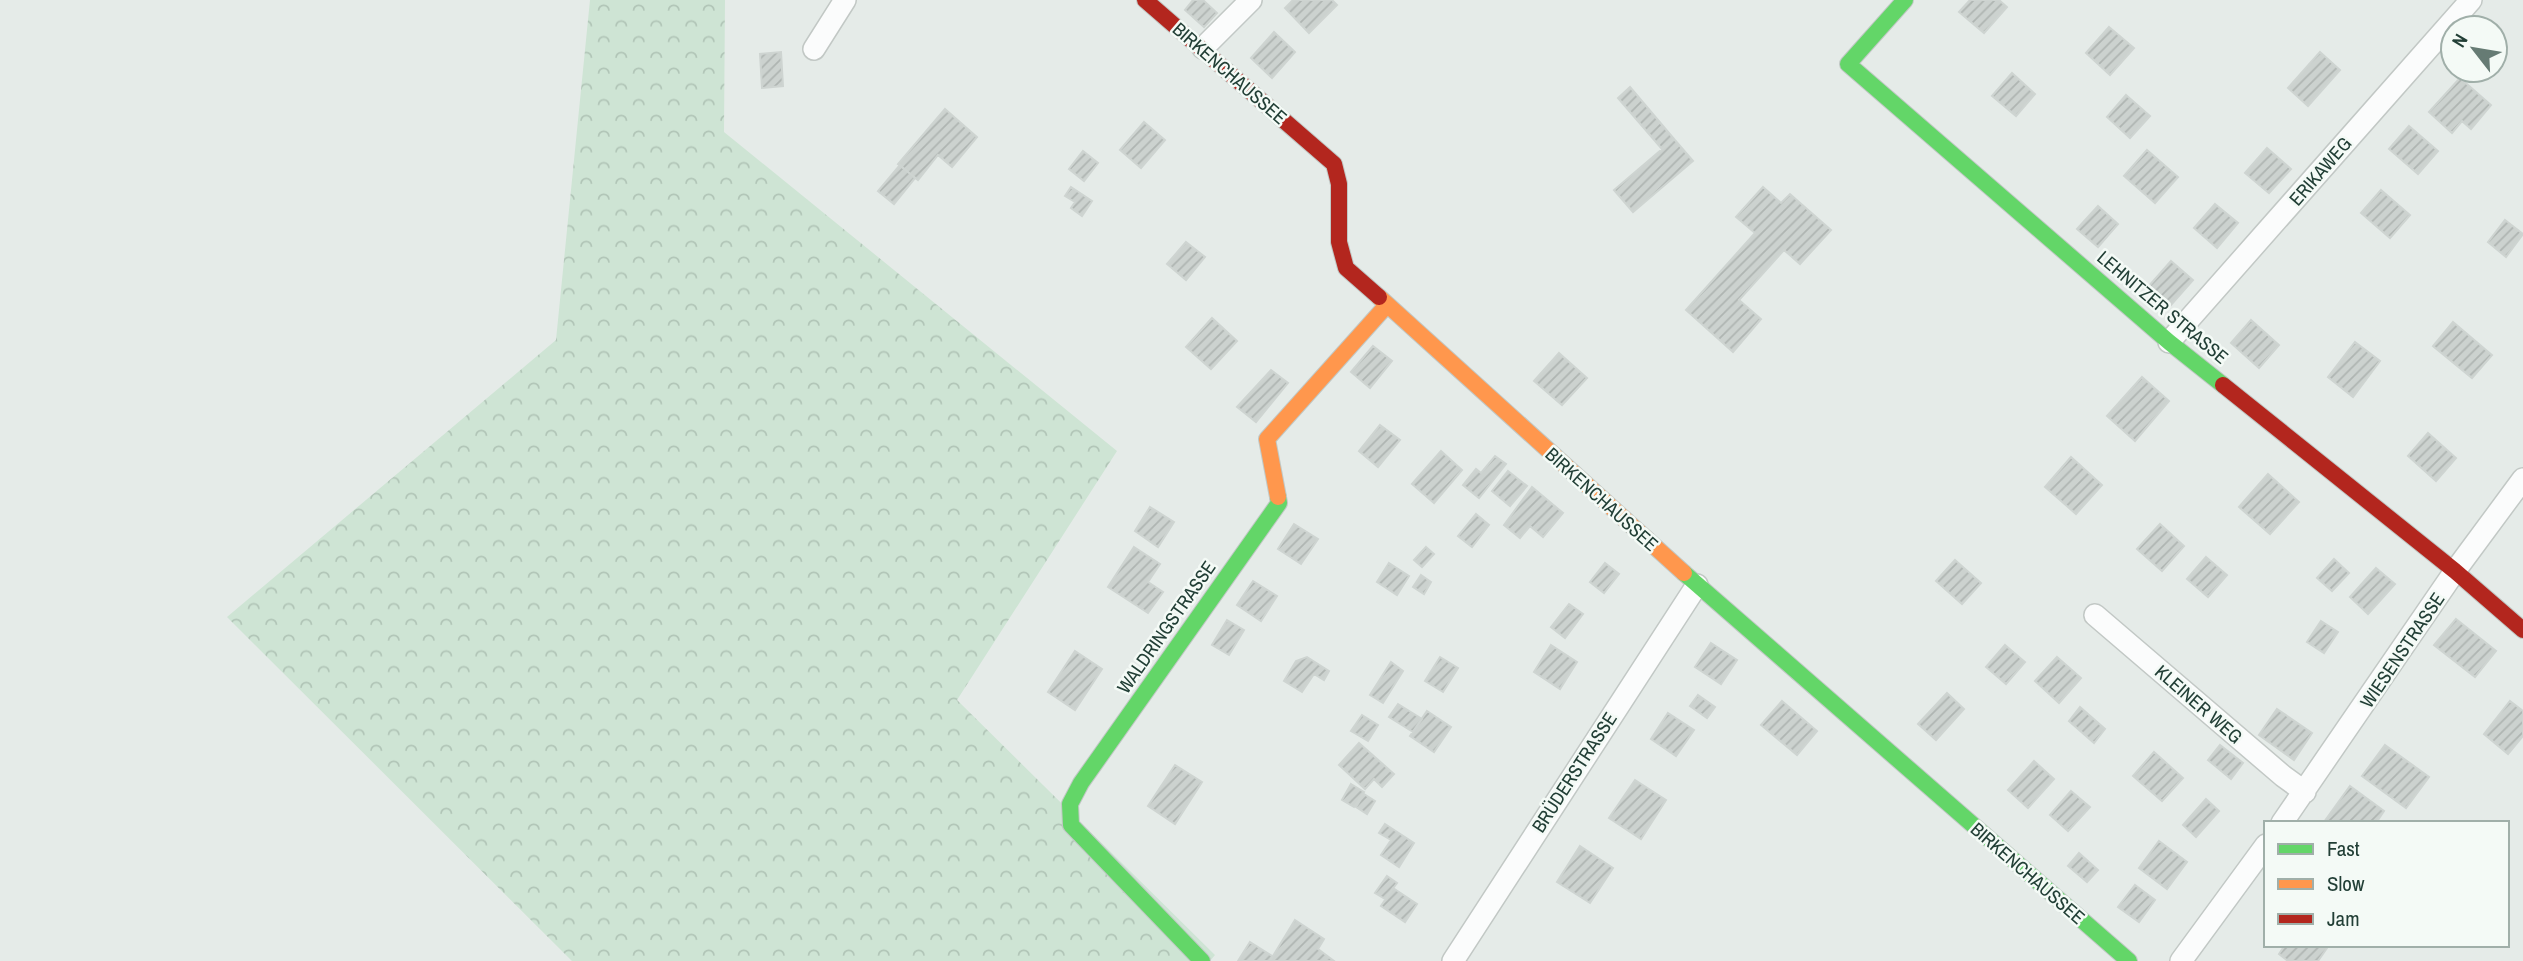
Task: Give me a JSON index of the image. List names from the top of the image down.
{
  "streets": {
    "street": [
      "BIRKENCHAUSSEE",
      "ERIKAWEG",
      "LEHNITZER STRASSE",
      "WALDRINGSTRASSE",
      "WIESENSTRASSE",
      "KLEINER WEG",
      "BRÜDERSTRASSE"
    ]
  },
  "crossings": [
    ["BIRKENCHAUSSEE", "WALDRINGSTRASSE"],
    ["BIRKENCHAUSSEE", "BRÜDERSTRASSE"],
    ["ERIKAWEG", "LEHNITZER STRASSE"],
    ["LEHNITZER STRASSE", "WIESENSTRASSE"],
    ["WIESENSTRASSE", "KLEINER WEG"]
  ],
  "legend": ["Fast", "Slow", "Jam"],
  "north": "top left"
}
